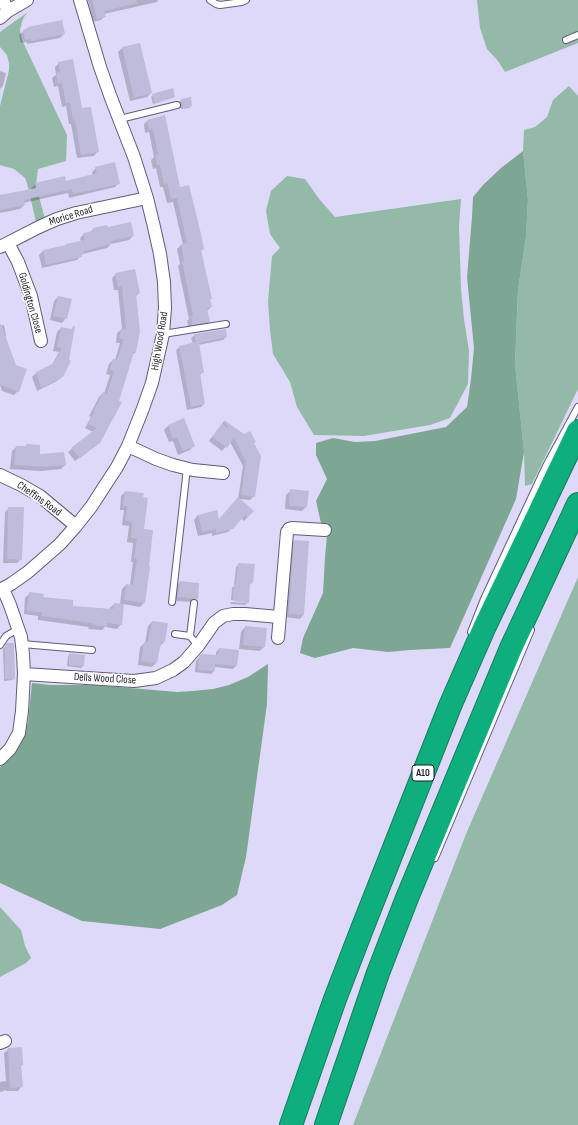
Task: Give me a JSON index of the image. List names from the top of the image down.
{
  "streets": {
    "highway": ["A10"],
    "street": [
      "Morice Road",
      "Goldington Close",
      "High Wood Road",
      "Cheffins Road",
      "Dells Wood Close"
    ]
  },
  "crossings": [
    ["Morice Road", "Goldington Close"],
    ["Morice Road", "High Wood Road"],
    ["High Wood Road", "Cheffins Road"]
  ]
}
